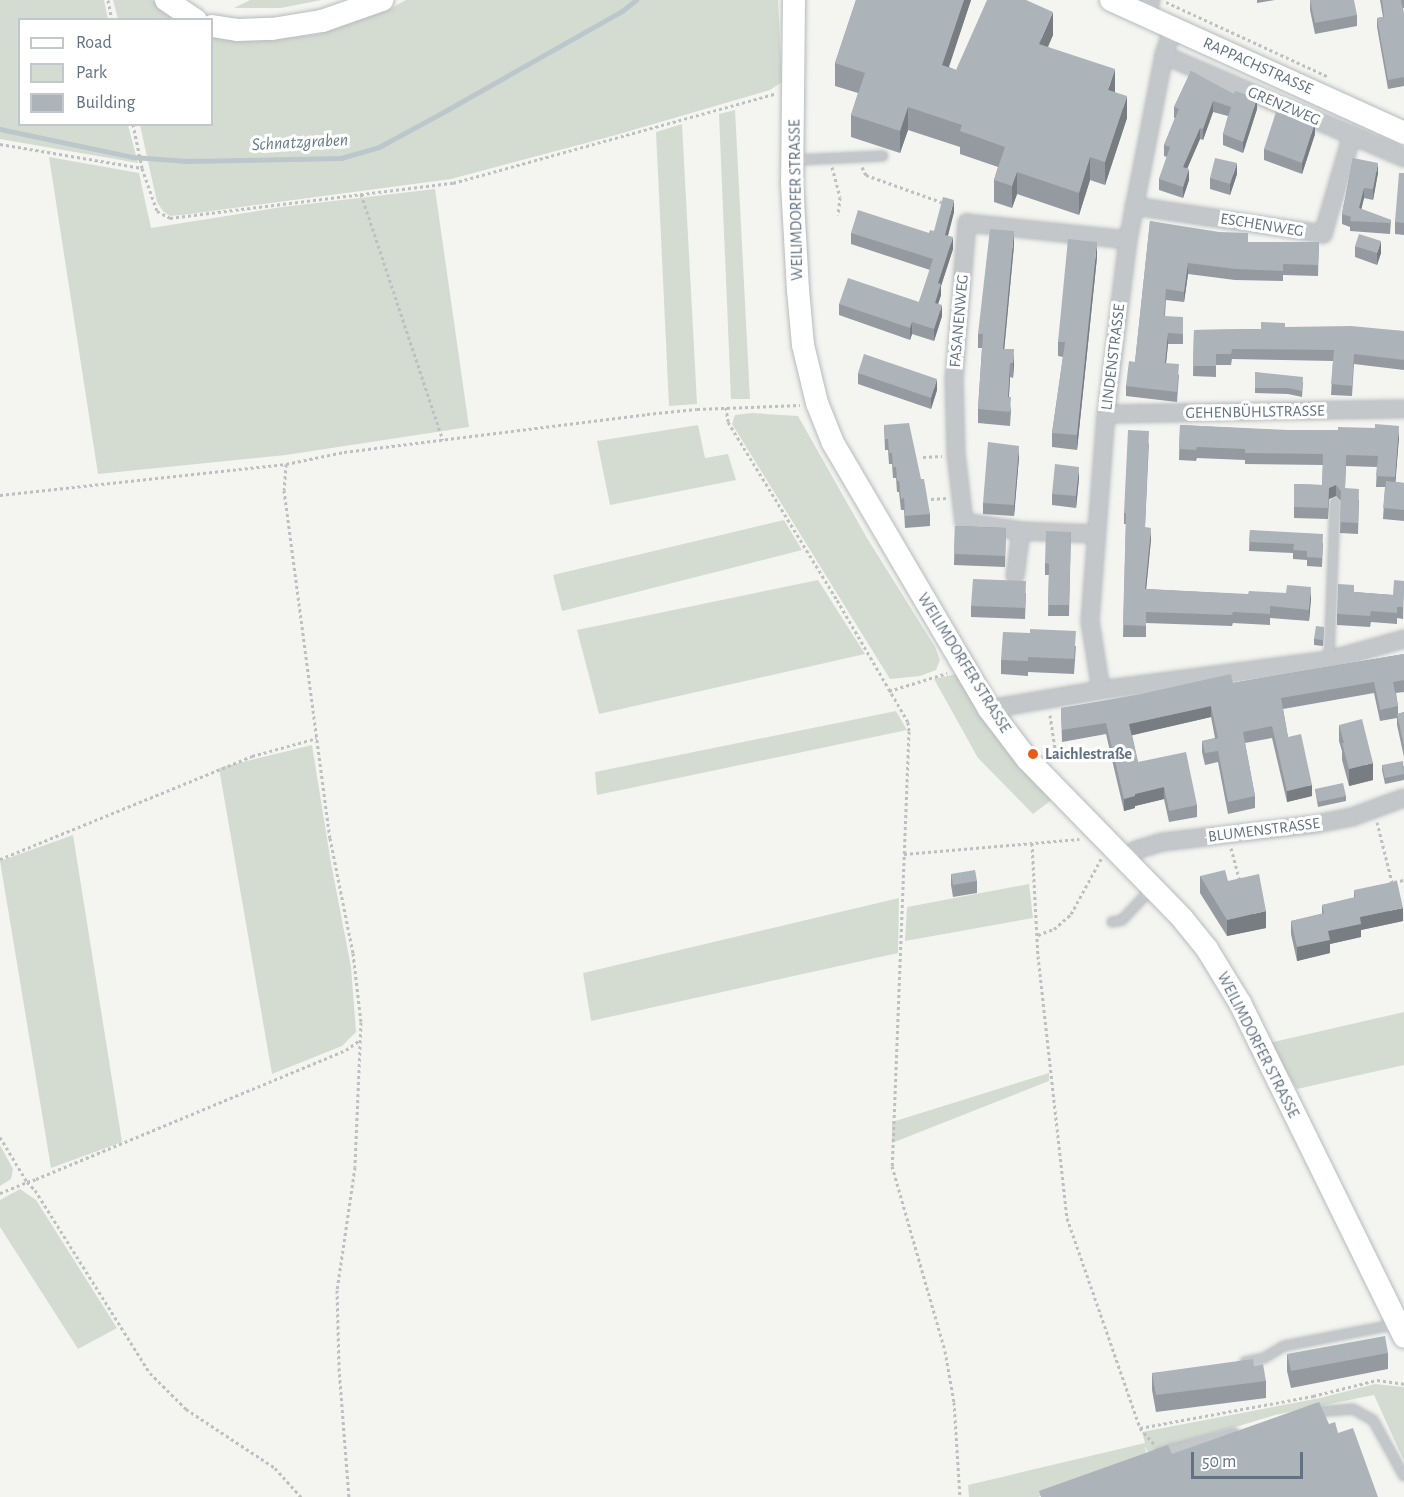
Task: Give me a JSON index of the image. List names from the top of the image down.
{
  "streets": {
    "main road": ["RAPPACHSTRASSE", "WEILIMDORFER STRASSE"],
    "street": [
      "GRENZWEG",
      "ESCHENWEG",
      "FASANENWEG",
      "LINDENSTRASSE",
      "GEHENBÜHLSTRASSE",
      "BLUMENSTRASSE"
    ]
  },
  "crossings": [
    ["RAPPACHSTRASSE", "LINDENSTRASSE"],
    ["GRENZWEG", "ESCHENWEG"],
    ["GRENZWEG", "LINDENSTRASSE"],
    ["WEILIMDORFER STRASSE", "BLUMENSTRASSE"],
    ["ESCHENWEG", "LINDENSTRASSE"],
    ["FASANENWEG", "LINDENSTRASSE"],
    ["LINDENSTRASSE", "GEHENBÜHLSTRASSE"]
  ],
  "water": ["Schnatzgraben"],
  "places": ["Laichlestraße"],
  "legend": ["Road", "Park", "Building"],
  "scale_bar": "50 m"
}
